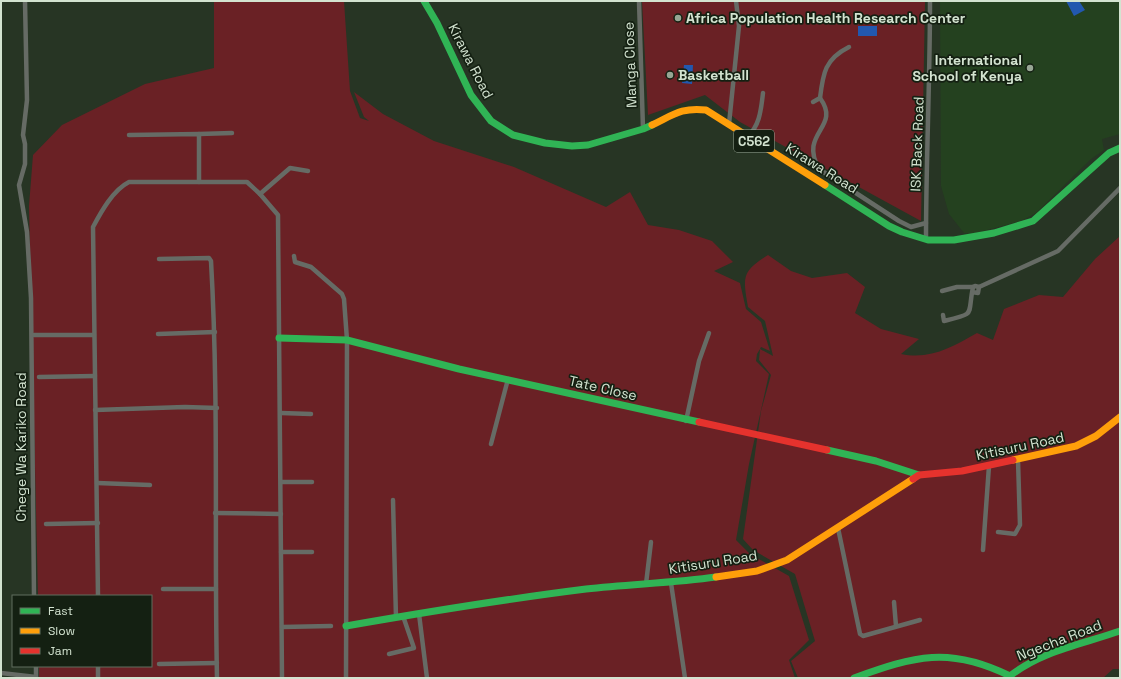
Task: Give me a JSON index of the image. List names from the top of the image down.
{
  "streets": {
    "street": [
      "Kirawa Road",
      "Manga Close",
      "C562",
      "ISK Back Road",
      "Tate Close",
      "Kitisuru Road",
      "Chege Wa Kariko Road",
      "Ngecha Road"
    ]
  },
  "crossings": [
    ["Kirawa Road", "Manga Close"],
    ["Kirawa Road", "ISK Back Road"],
    ["Tate Close", "Kitisuru Road"]
  ],
  "places": ["Africa Population Health Research Center", "International School of Kenya", "Basketball"],
  "legend": ["Fast", "Slow", "Jam"]
}
